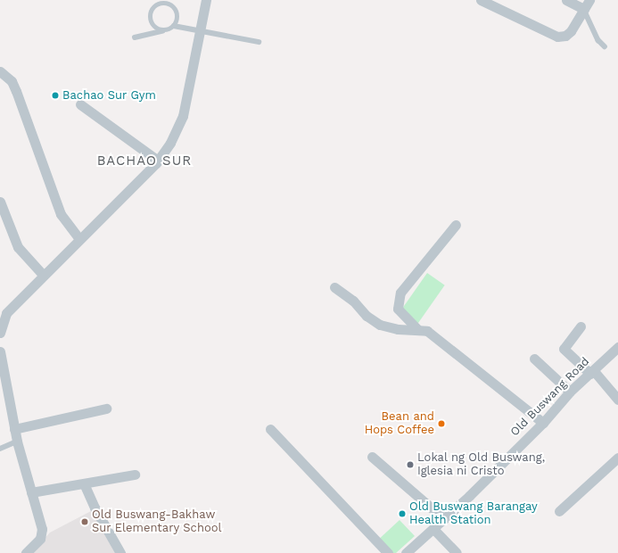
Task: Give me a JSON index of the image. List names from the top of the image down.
{
  "streets": {
    "street": ["Old Buswang Road"]
  },
  "districts": ["BACHAO SUR"],
  "places": [
    "Bachao Sur Gym",
    "Bean and Hops Coffee",
    "Lokal ng Old Buswang, Iglesia ni Cristo",
    "Old Buswang Barangay Health Station",
    "Old Buswang-Bakhaw Sur Elementary School"
  ]
}
